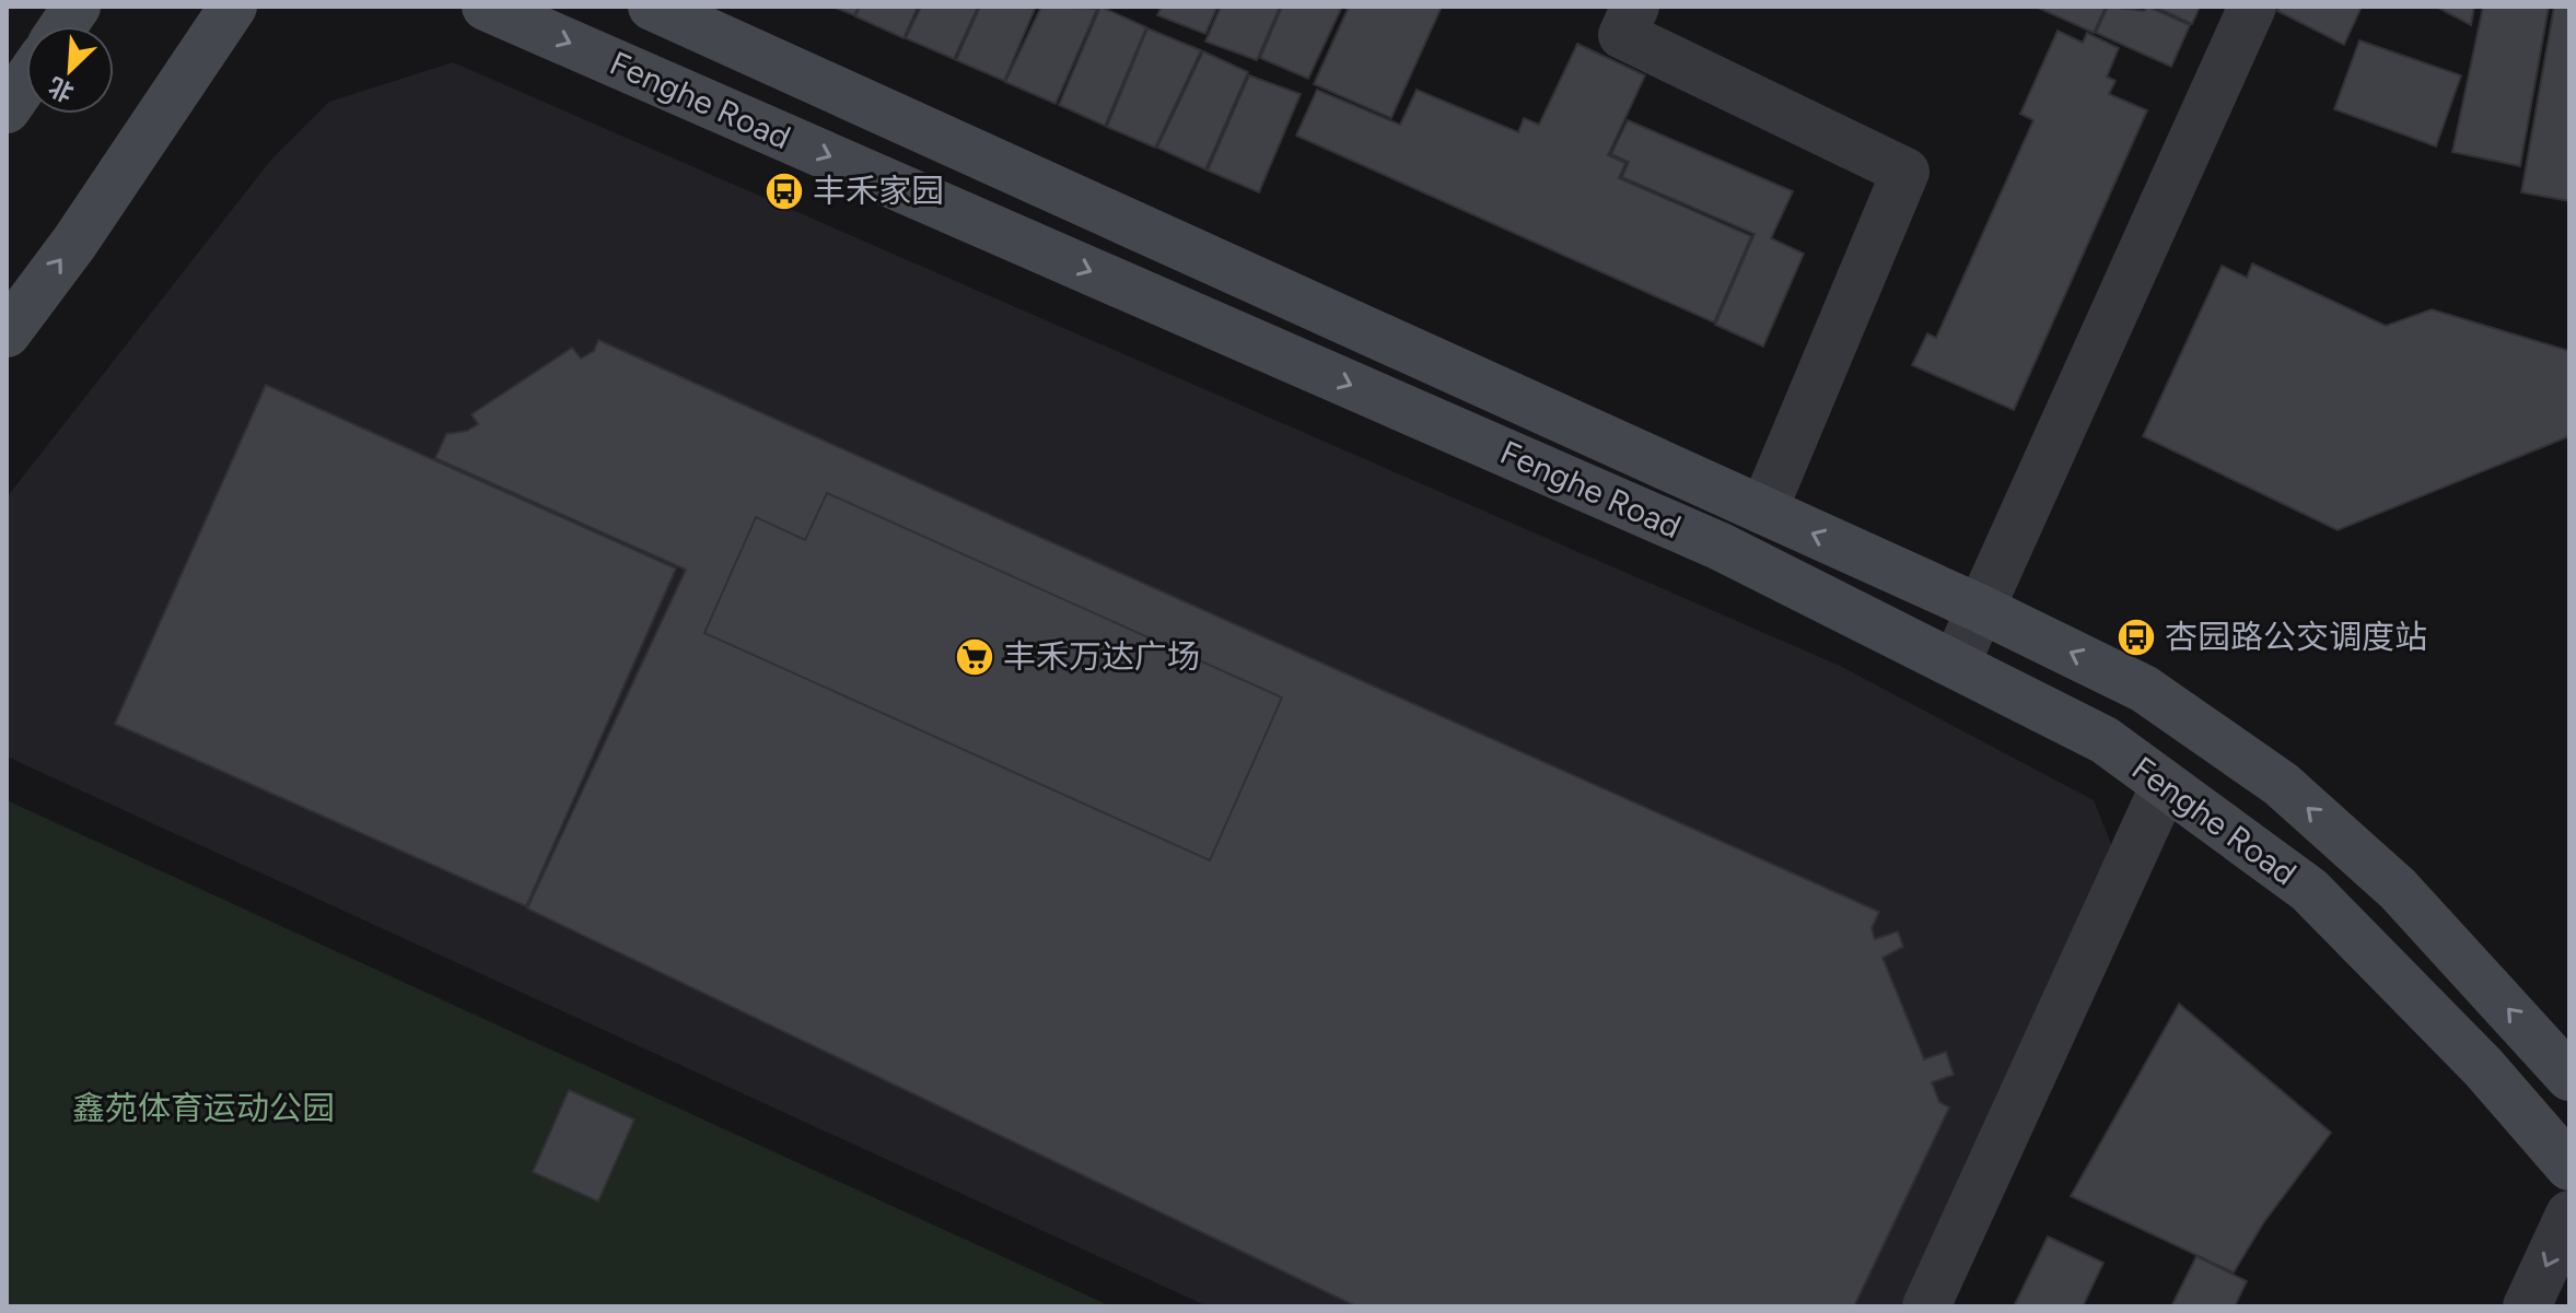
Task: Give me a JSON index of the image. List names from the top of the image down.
{
  "streets": {
    "main road": ["Fenghe Road"]
  },
  "parks": ["鑫苑体育运动公园"],
  "places": {
    "bus stop": ["丰禾家园", "杏园路公交调度站"],
    "supermarket": ["丰禾万达广场"]
  },
  "north": "bottom left"
}
